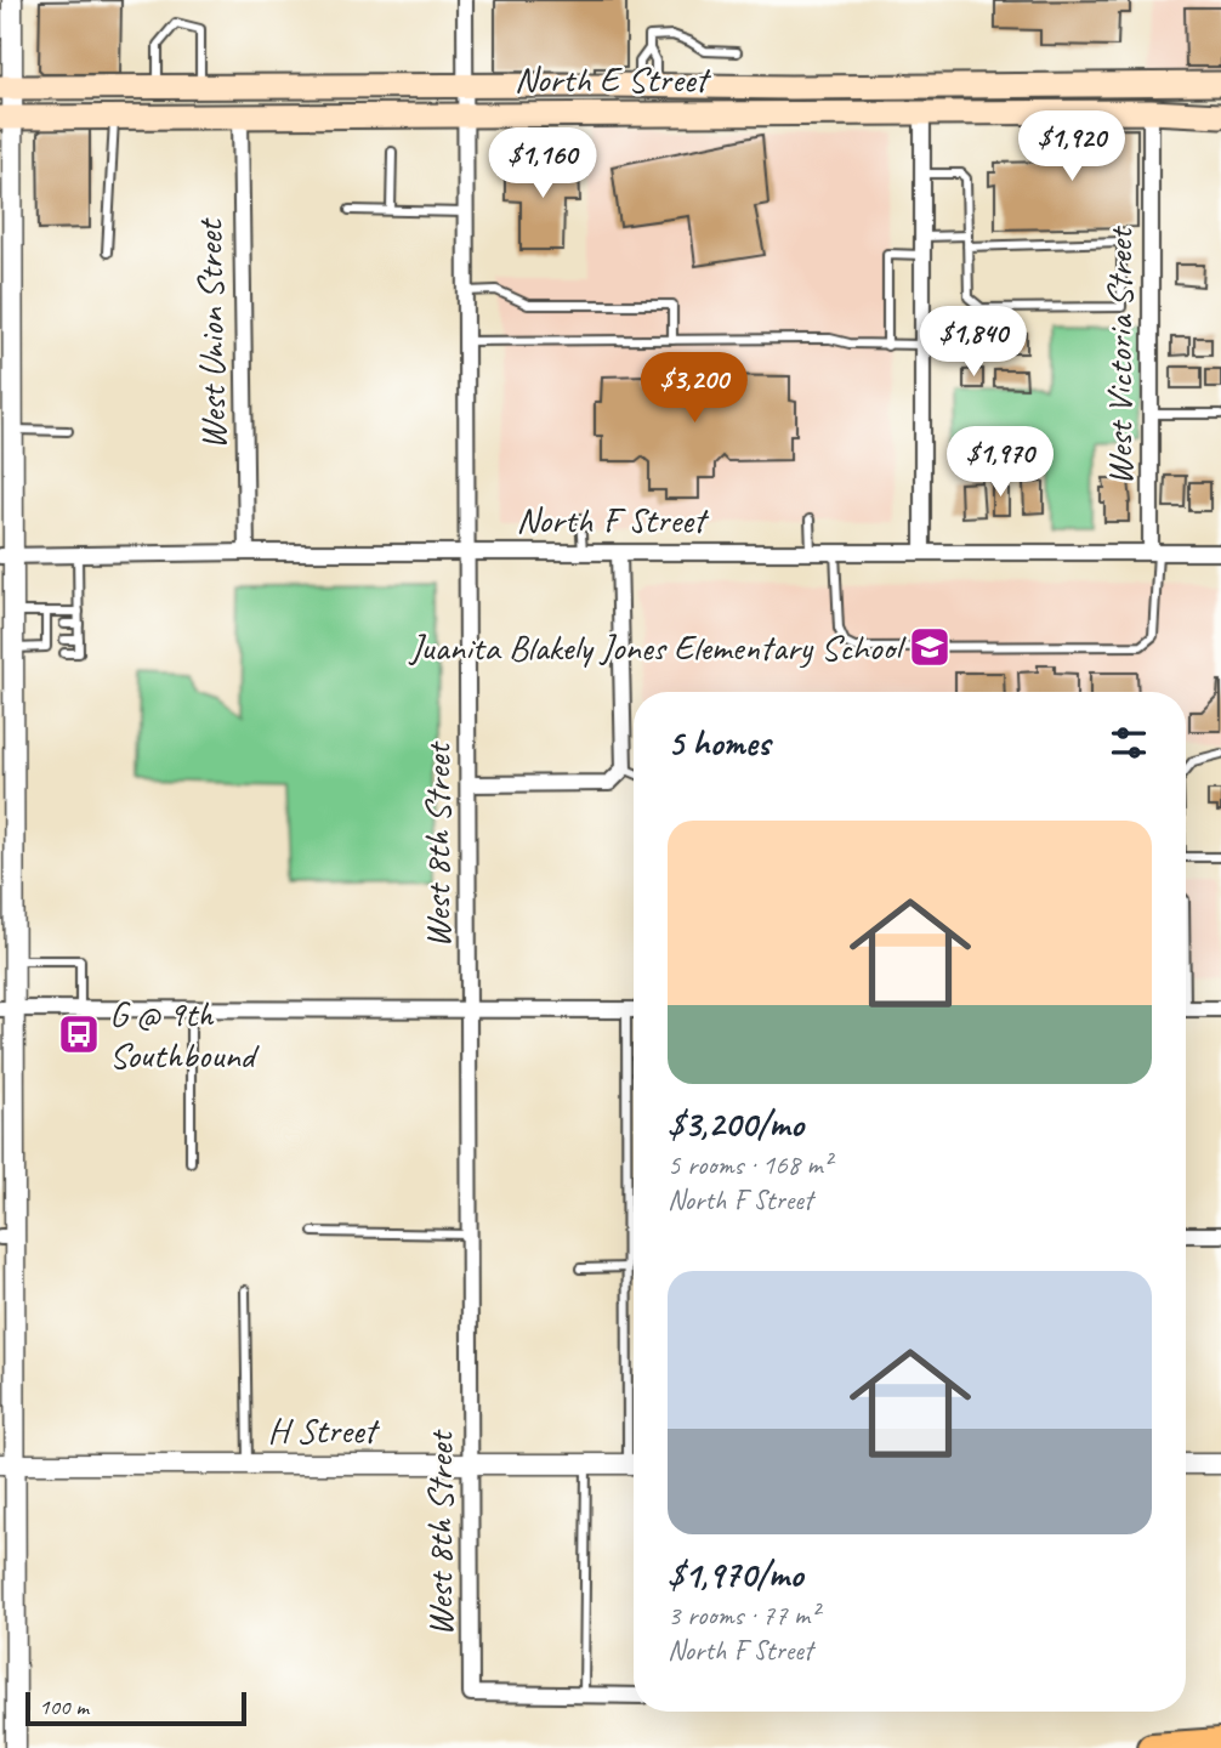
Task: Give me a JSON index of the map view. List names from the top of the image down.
{
  "streets": {
    "main road": ["North E Street"],
    "street": [
      "West Union Street",
      "West Victoria Street",
      "North F Street",
      "West 8th Street",
      "H Street"
    ]
  },
  "crossings": [
    ["North E Street", "West Union Street"],
    ["North E Street", "West Victoria Street"],
    ["North E Street", "West 8th Street"],
    ["West Union Street", "North F Street"],
    ["West Victoria Street", "North F Street"],
    ["North F Street", "West 8th Street"],
    ["West 8th Street", "H Street"]
  ],
  "places": {
    "school or university": ["Juanita Blakely Jones Elementary School"],
    "bus stop": ["G @ 9th Southbound"]
  },
  "scale_bar": "100 m",
  "page": {
    "price": [
      "$1,920",
      "$1,160",
      "$1,840",
      "$3,200",
      "$1,970"
    ],
    "heading": "5 homes",
    "list": [
      {
        "name": "$3,200/mo",
        "note": "5 rooms · 168 m² · North F Street"
      },
      {
        "name": "$1,970/mo",
        "note": "3 rooms · 77 m² · North F Street"
      }
    ],
    "scale": "100 m"
  }
}
